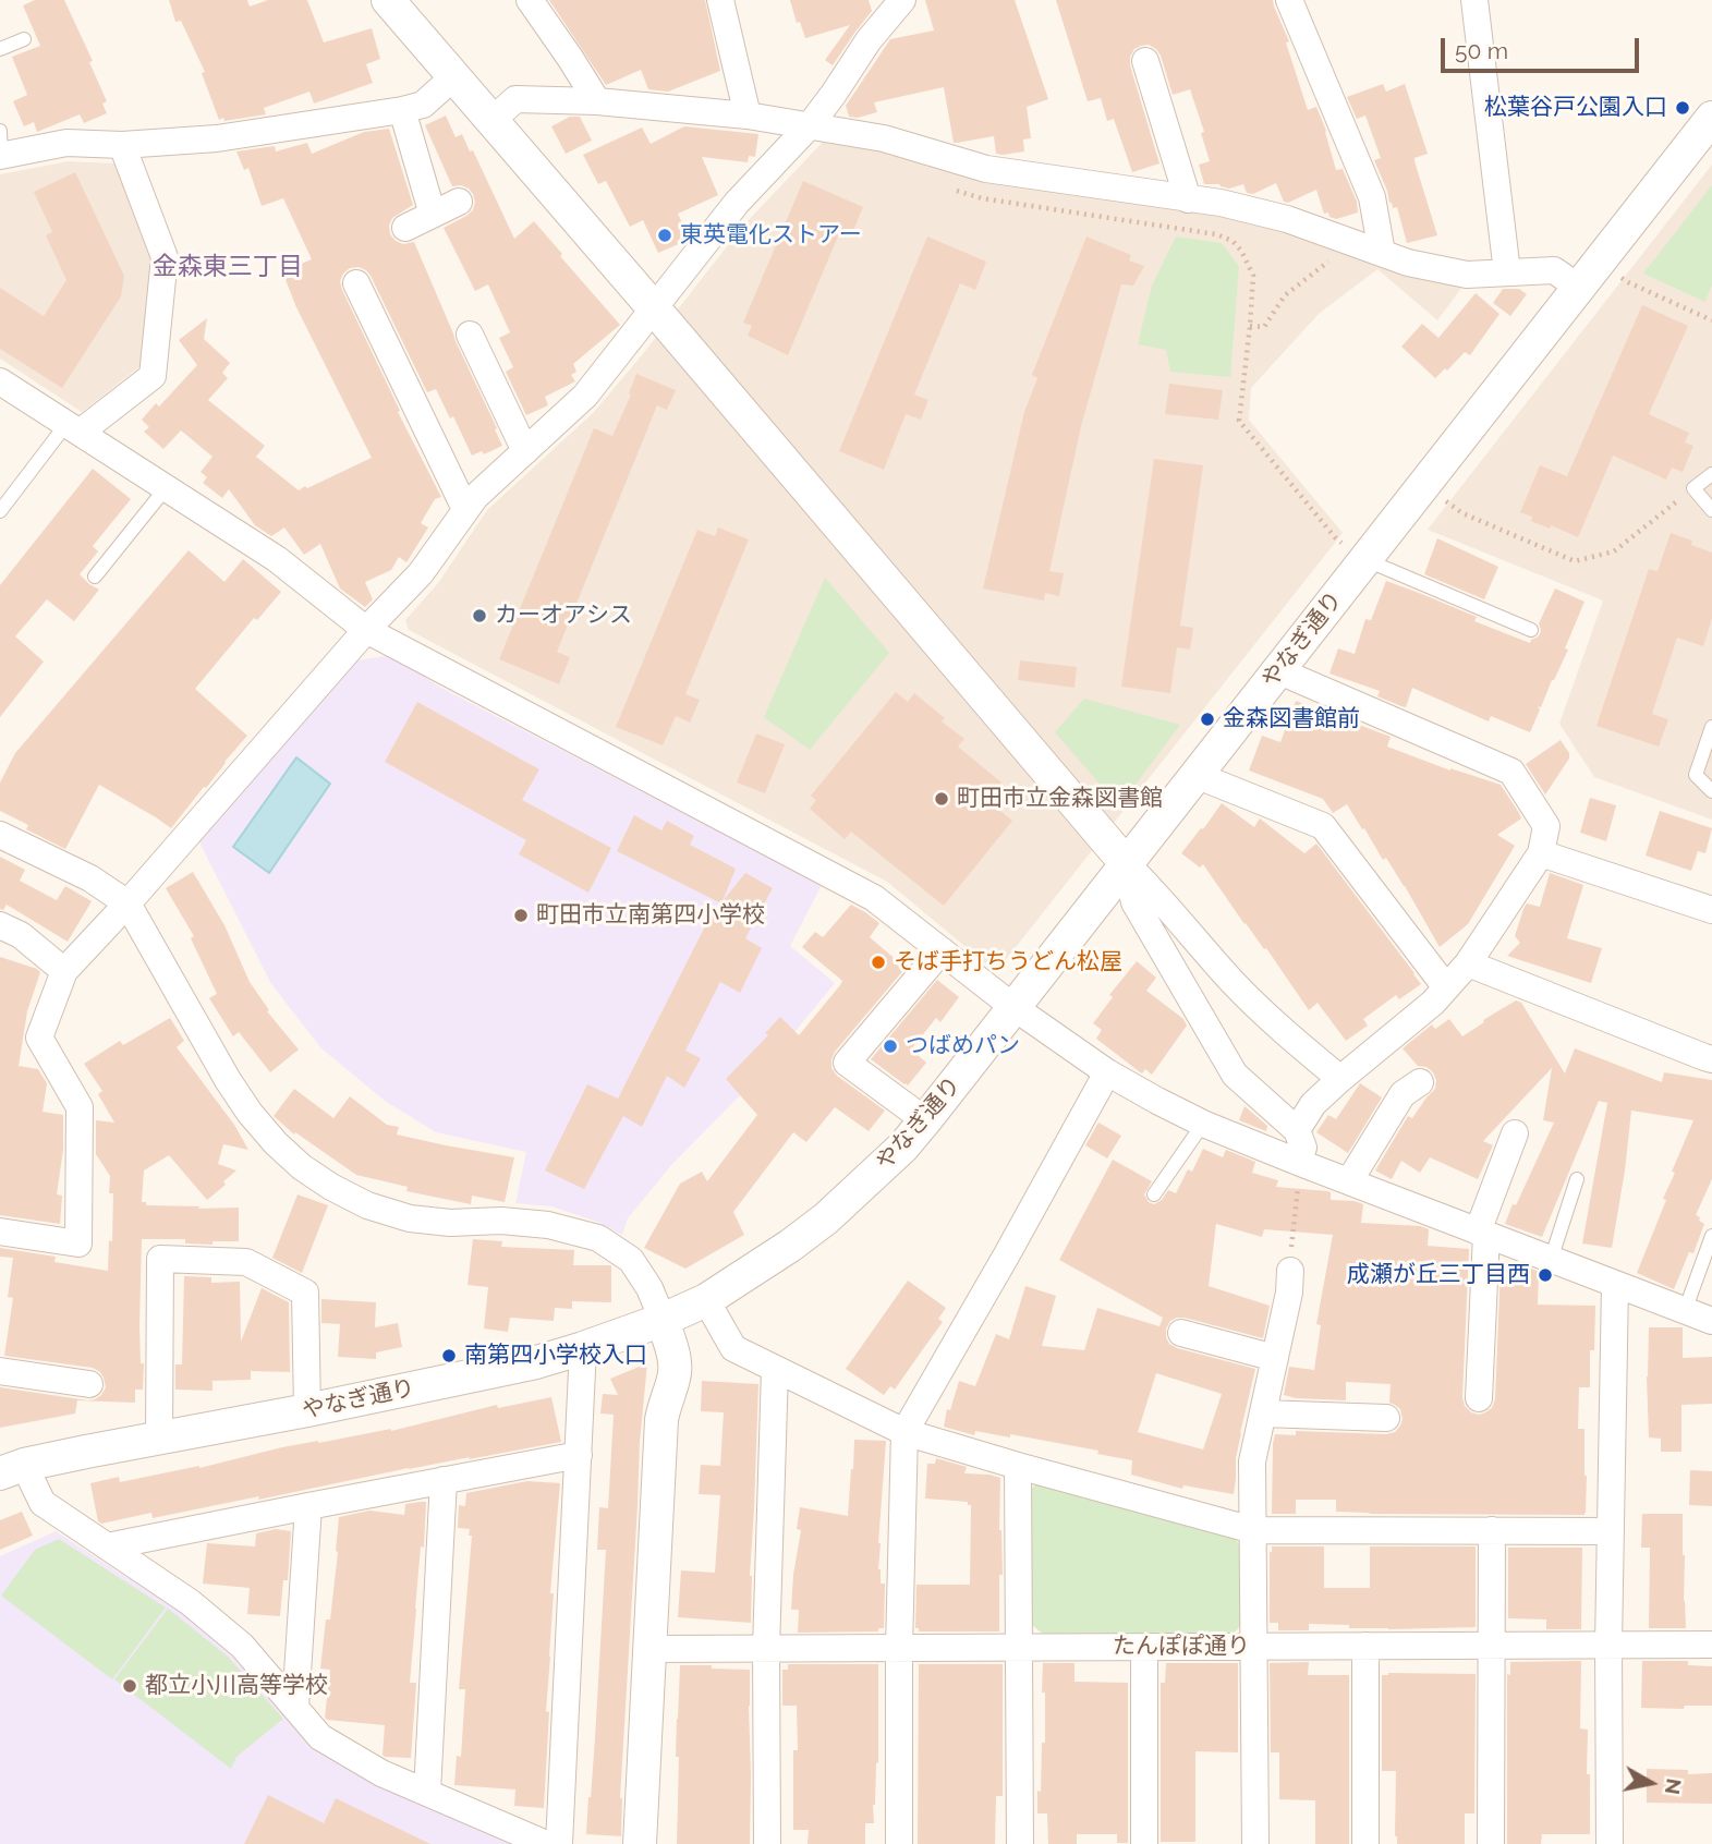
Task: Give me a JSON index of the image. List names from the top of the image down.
{
  "streets": {
    "street": ["やなぎ通り", "たんぽぽ通り"]
  },
  "districts": ["金森東三丁目"],
  "places": [
    "松葉谷戸公園入口",
    "東英電化ストアー",
    "カーオアシス",
    "金森図書館前",
    "町田市立金森図書館",
    "町田市立南第四小学校",
    "そば手打ちうどん松屋",
    "つばめパン",
    "成瀬が丘三丁目西",
    "南第四小学校入口",
    "都立小川高等学校"
  ],
  "scale_bar": "50 m",
  "north": "right"
}
